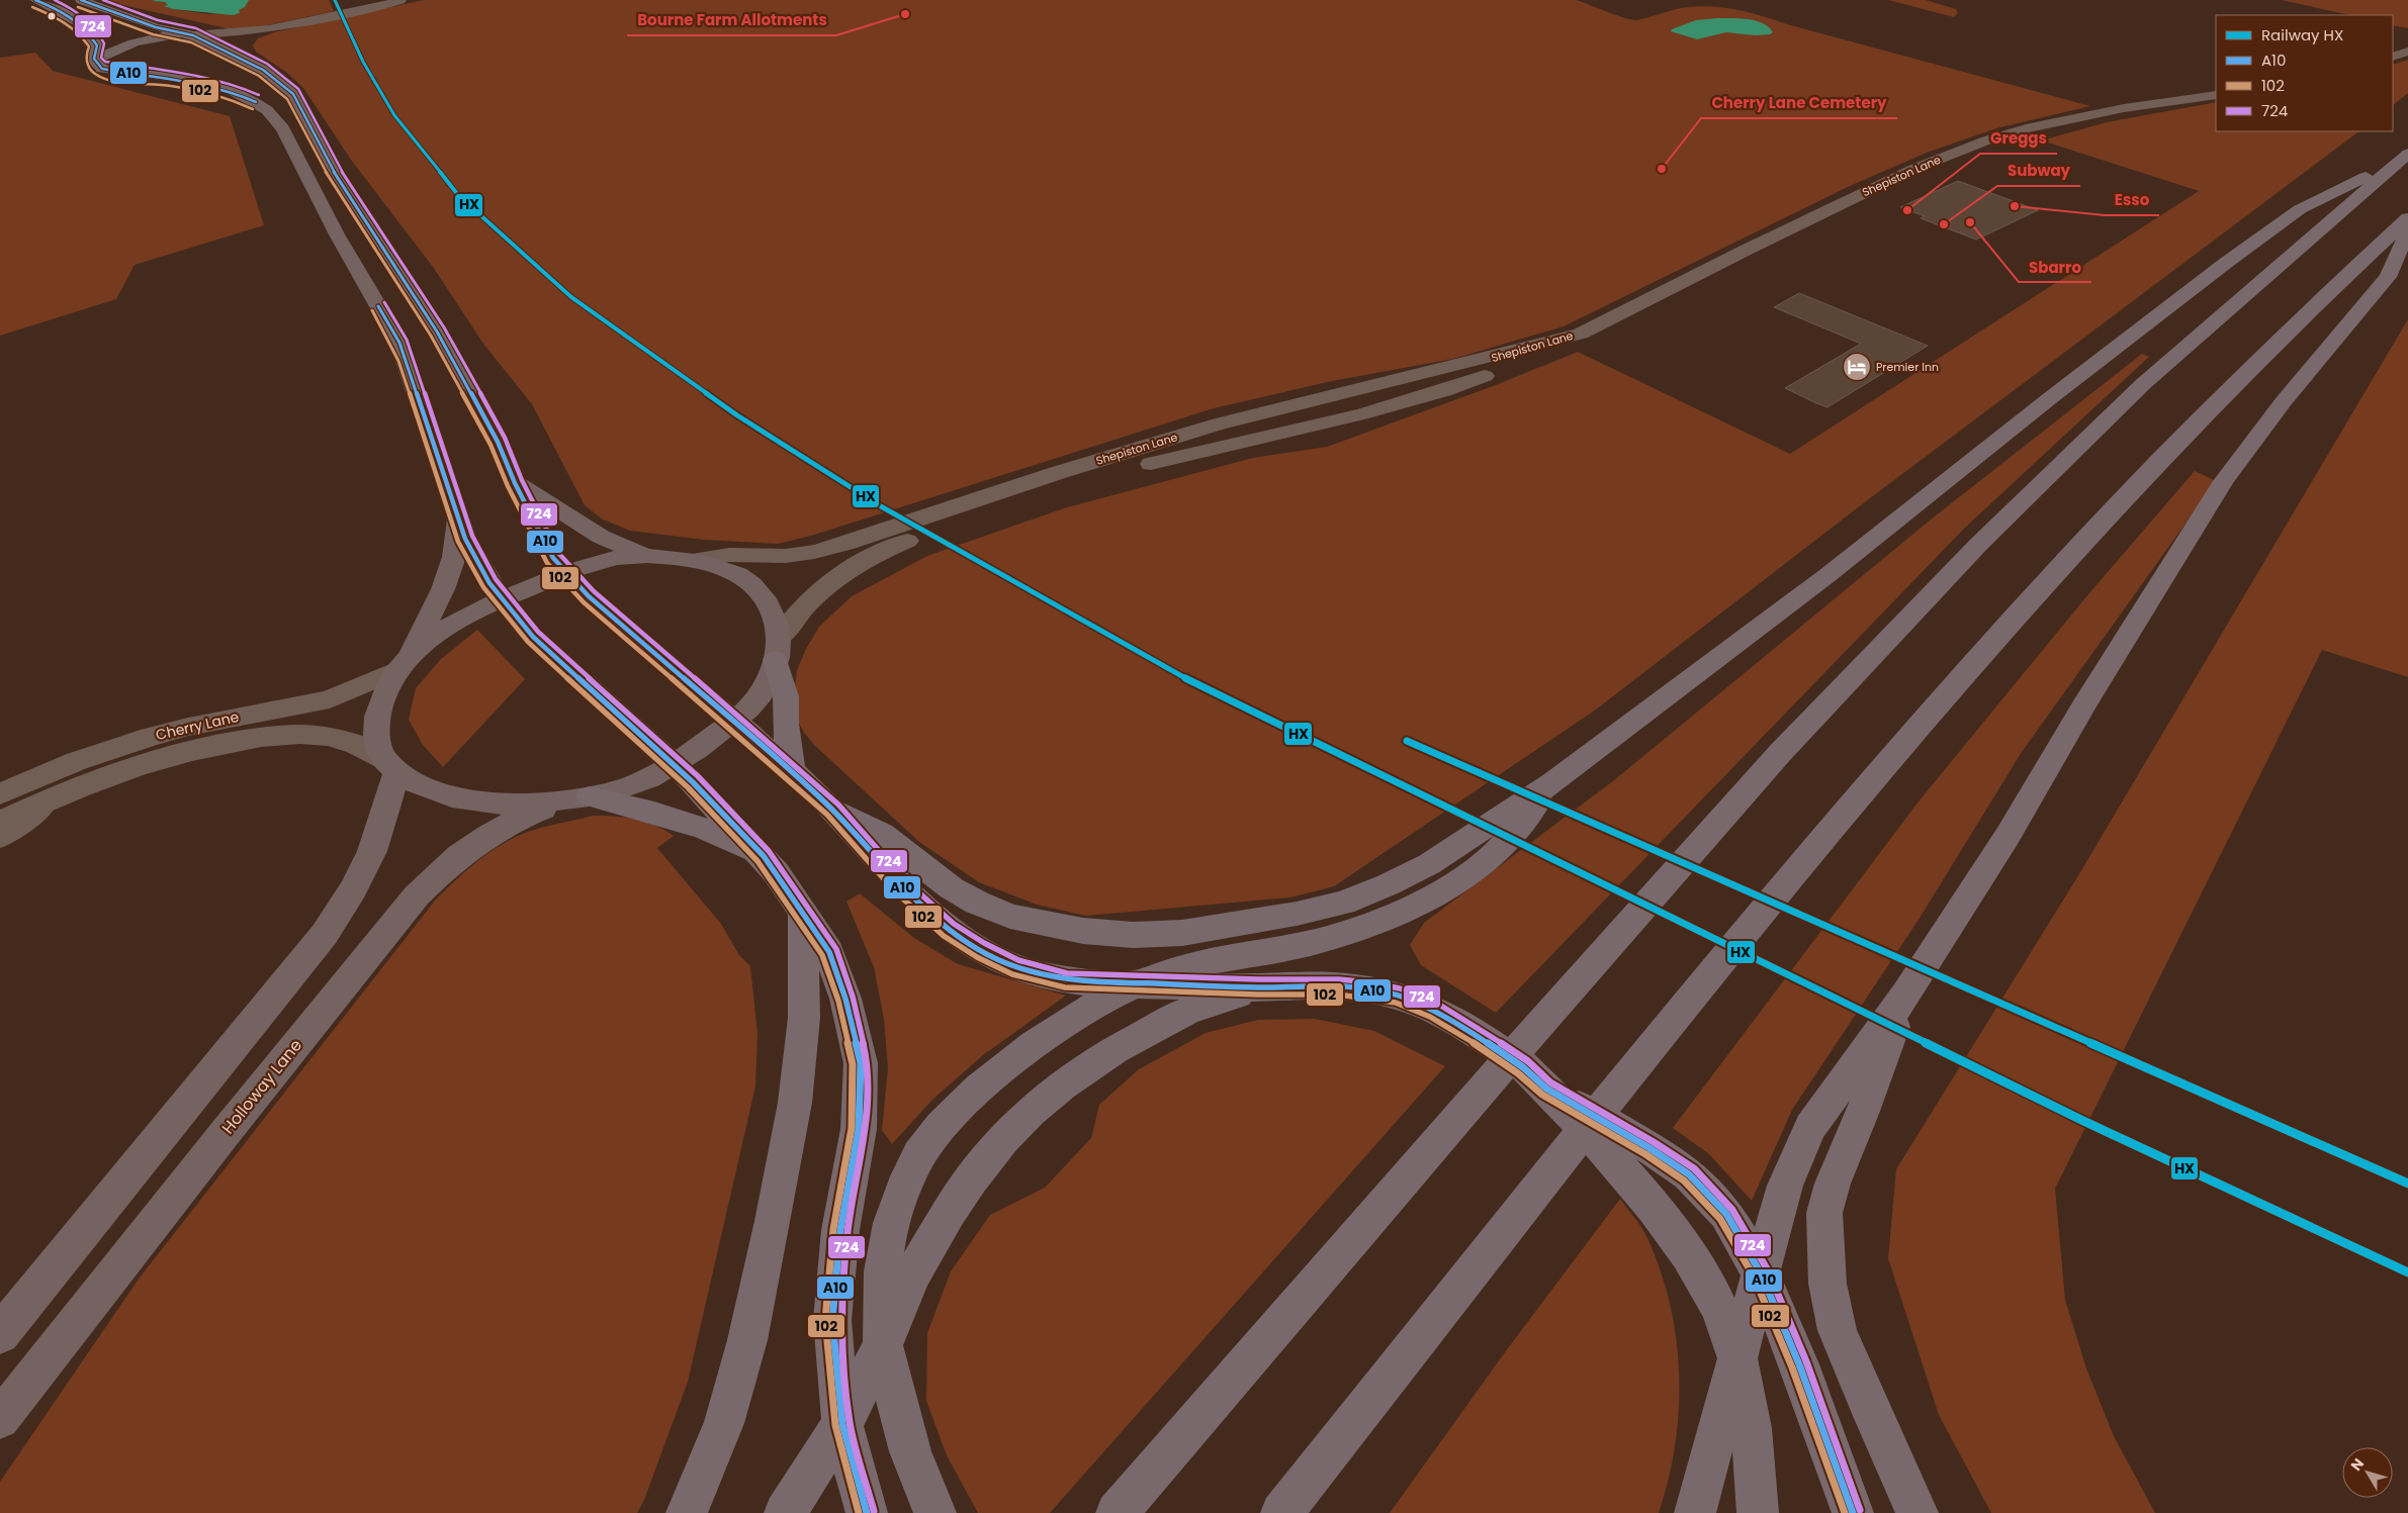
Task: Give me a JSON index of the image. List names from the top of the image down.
{
  "streets": {
    "main road": ["Holloway Lane"],
    "street": ["Shepiston Lane", "Cherry Lane"]
  },
  "places": {
    "other": [
      "Bourne Farm Allotments",
      "Cherry Lane Cemetery",
      "Esso",
      "Greggs",
      "Sbarro",
      "Subway"
    ],
    "hotel": ["Premier Inn"]
  },
  "lines": [
    "rail line HX",
    "transit line A10",
    "transit line 724",
    "transit line 102"
  ],
  "legend": [
    "Railway HX",
    "A10",
    "102",
    "724"
  ],
  "north": "top left"
}
